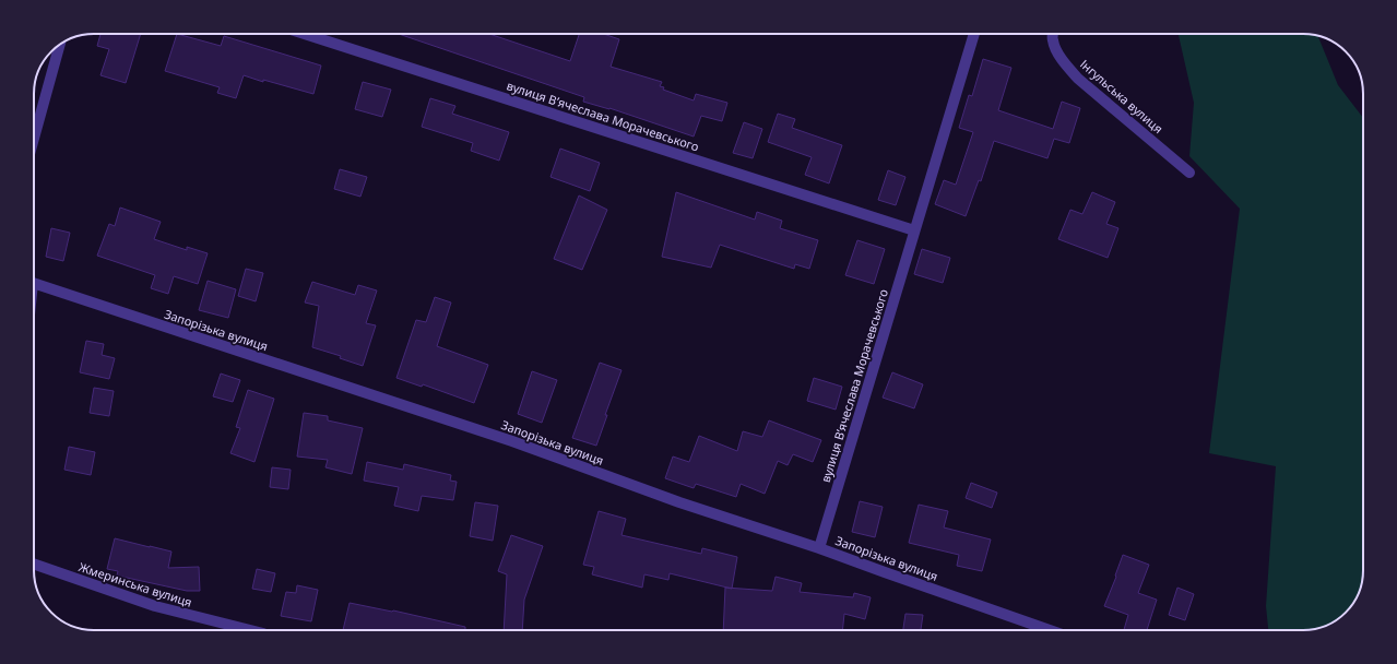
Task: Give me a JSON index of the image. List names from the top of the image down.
{
  "streets": {
    "street": [
      "Інгульська вулиця",
      "вулиця В’ячеслава Морачевського",
      "Запорізька вулиця",
      "Жмеринська вулиця"
    ]
  },
  "crossings": [
    ["вулиця В’ячеслава Морачевського", "Запорізька вулиця"]
  ]
}
